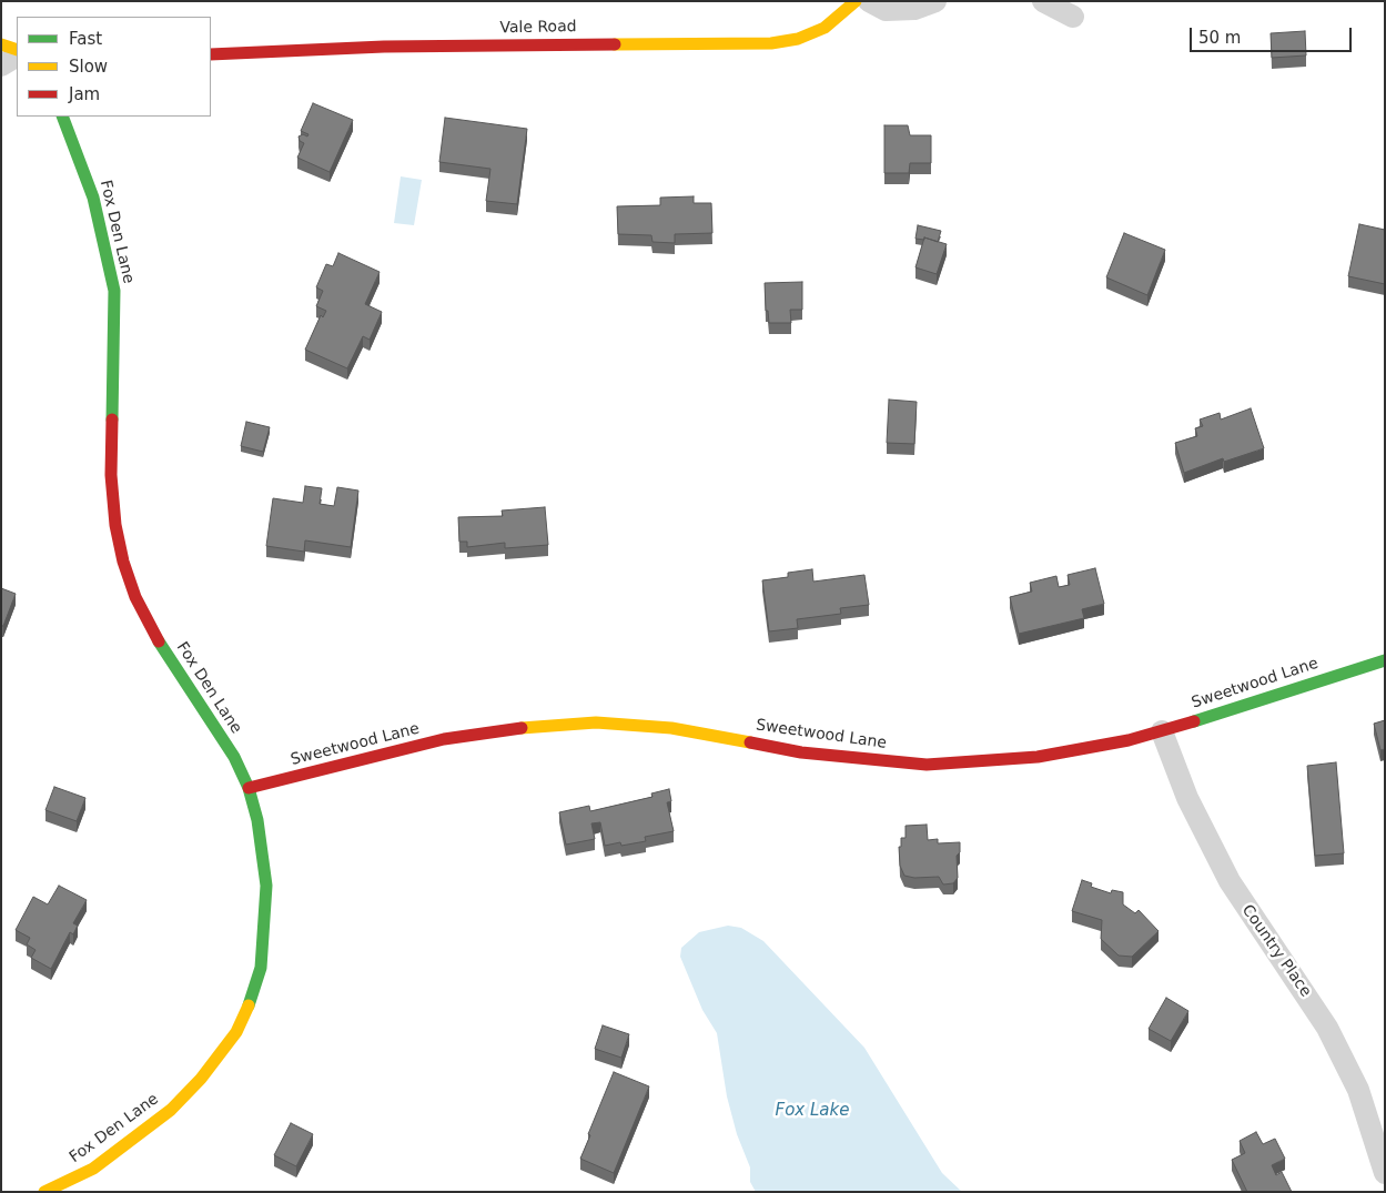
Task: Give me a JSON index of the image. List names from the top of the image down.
{
  "streets": {
    "street": [
      "Vale Road",
      "Fox Den Lane",
      "Sweetwood Lane",
      "Country Place"
    ]
  },
  "crossings": [
    ["Fox Den Lane", "Sweetwood Lane"],
    ["Sweetwood Lane", "Country Place"]
  ],
  "water": ["Fox Lake"],
  "legend": ["Fast", "Slow", "Jam"],
  "scale_bar": "50 m"
}
